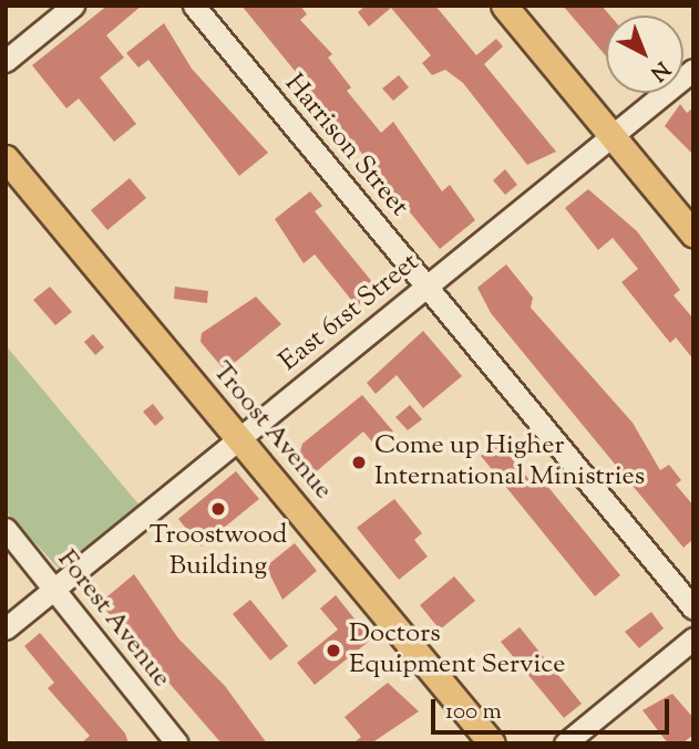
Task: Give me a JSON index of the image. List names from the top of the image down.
{
  "streets": {
    "main road": ["Troost Avenue"],
    "street": ["Harrison Street", "East 61st Street", "Forest Avenue"]
  },
  "crossings": [
    ["Harrison Street", "East 61st Street"],
    ["East 61st Street", "Troost Avenue"],
    ["East 61st Street", "Forest Avenue"]
  ],
  "places": ["Come up Higher International Ministries", "Troostwood Building", "Doctors Equipment Service"],
  "scale_bar": "100 m",
  "north": "bottom right"
}
